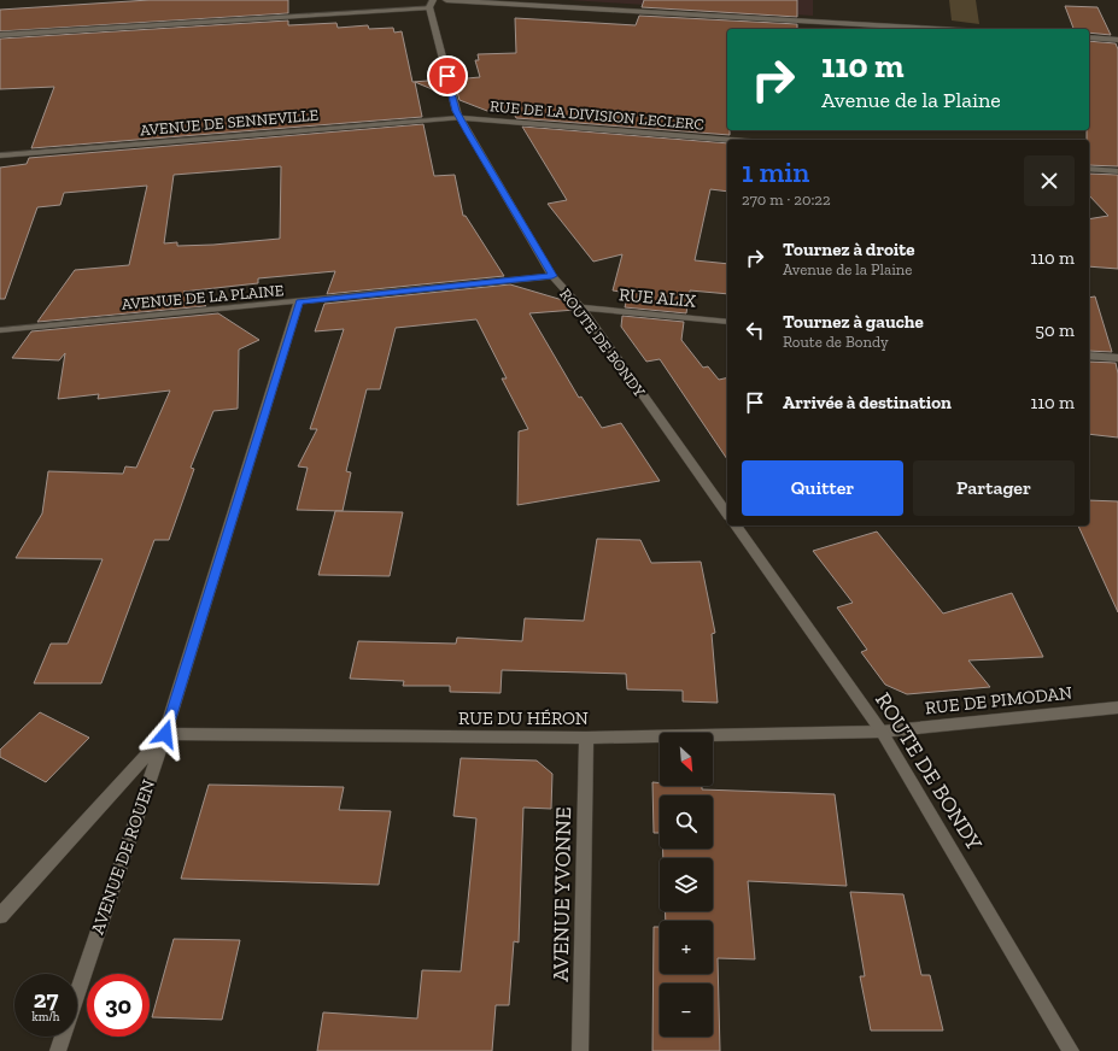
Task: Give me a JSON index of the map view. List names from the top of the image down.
{
  "streets": {
    "street": [
      "RUE DE LA DIVISION LECLERC",
      "AVENUE DE SENNEVILLE",
      "AVENUE DE LA PLAINE",
      "RUE ALIX",
      "ROUTE DE BONDY",
      "RUE DE PIMODAN",
      "RUE DU HÉRON",
      "AVENUE DE ROUEN",
      "AVENUE YVONNE"
    ]
  },
  "crossings": [
    ["RUE DE LA DIVISION LECLERC", "AVENUE DE SENNEVILLE"],
    ["RUE DE LA DIVISION LECLERC", "ROUTE DE BONDY"],
    ["AVENUE DE SENNEVILLE", "ROUTE DE BONDY"],
    ["AVENUE DE LA PLAINE", "ROUTE DE BONDY"],
    ["AVENUE DE LA PLAINE", "AVENUE DE ROUEN"],
    ["RUE ALIX", "ROUTE DE BONDY"],
    ["ROUTE DE BONDY", "RUE DE PIMODAN"],
    ["ROUTE DE BONDY", "RUE DU HÉRON"],
    ["RUE DE PIMODAN", "RUE DU HÉRON"],
    ["RUE DU HÉRON", "AVENUE DE ROUEN"],
    ["RUE DU HÉRON", "AVENUE YVONNE"]
  ],
  "north": "bottom right",
  "page": {
    "turn": ["110 m", "Avenue de la Plaine"],
    "heading": ["1 min", "270 m · 20:22"],
    "list": [
      {
        "name": "Tournez à droite",
        "note": "Avenue de la Plaine",
        "value": "110 m"
      },
      {
        "name": "Tournez à gauche",
        "note": "Route de Bondy",
        "value": "50 m"
      },
      {
        "name": "Arrivée à destination",
        "value": "110 m"
      }
    ],
    "buttons": ["Quitter", "Partager"],
    "map_buttons": ["+", "−"],
    "speed": "27 km/h",
    "limit": "30"
  }
}
